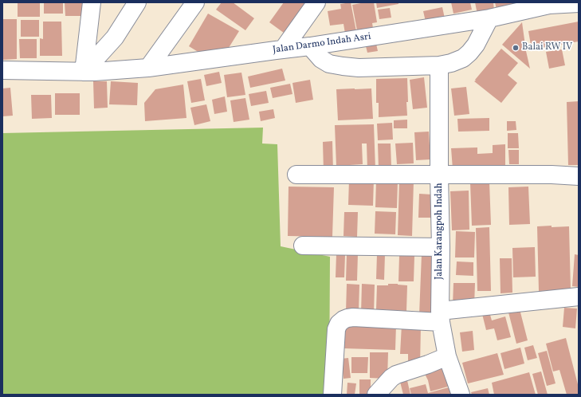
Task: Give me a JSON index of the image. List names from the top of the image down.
{
  "streets": {
    "street": ["Jalan Darmo Indah Asri", "Jalan Karangpoh Indah"]
  },
  "places": ["Balai RW IV"]
}
